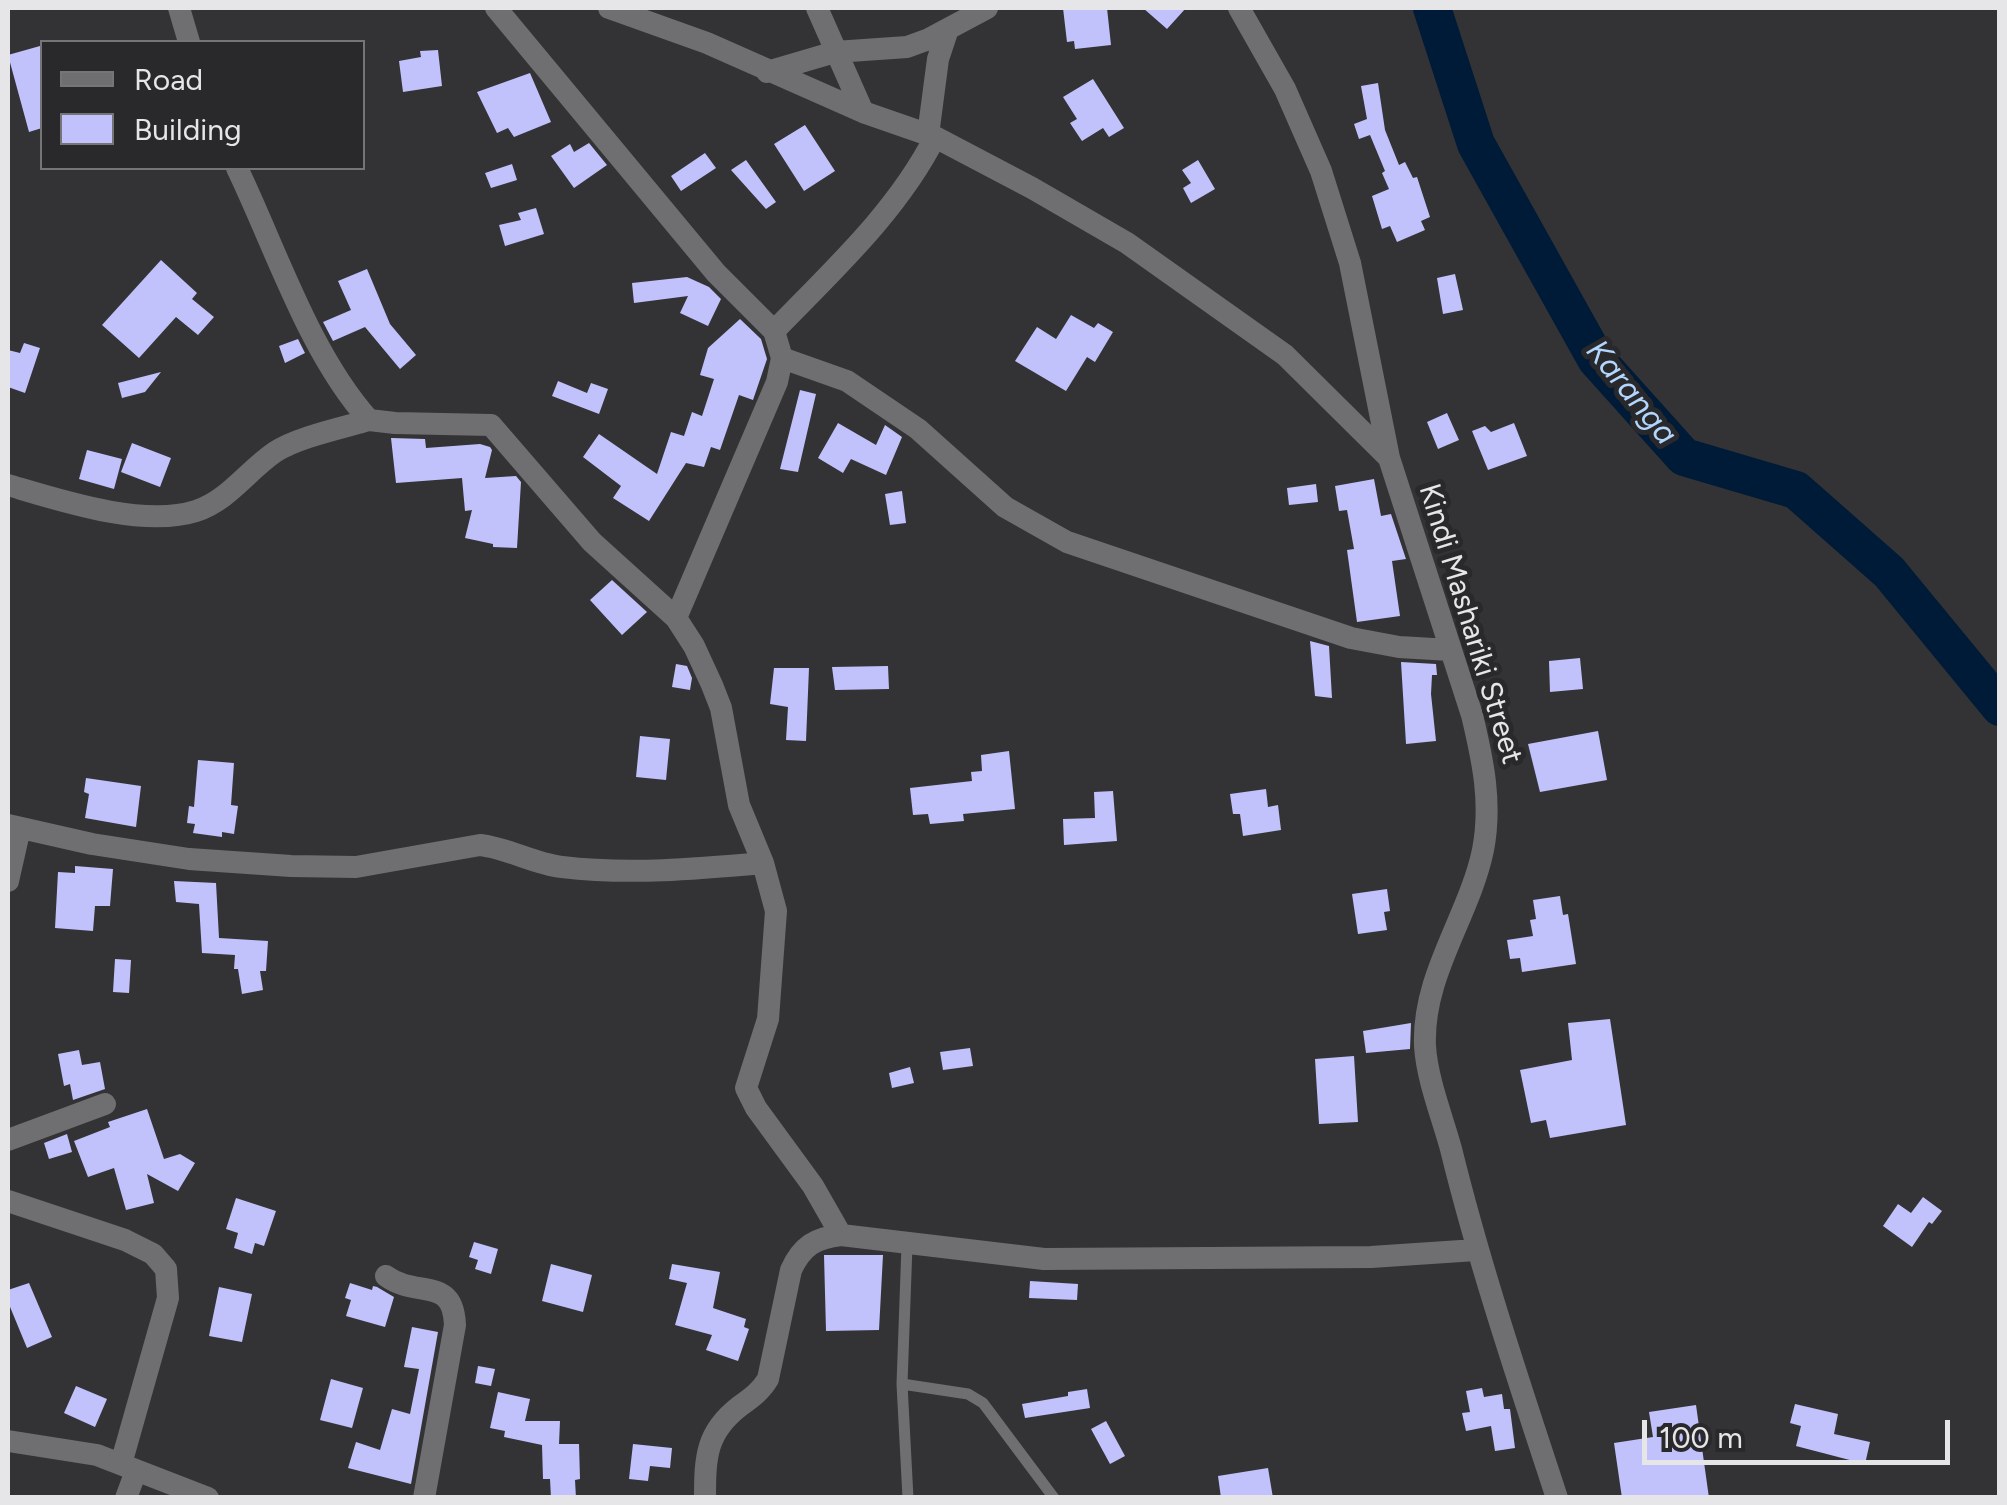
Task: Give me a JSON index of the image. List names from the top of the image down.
{
  "streets": {
    "street": ["Kindi Mashariki Street"]
  },
  "water": ["Karanga"],
  "legend": ["Road", "Building"],
  "scale_bar": "100 m"
}
